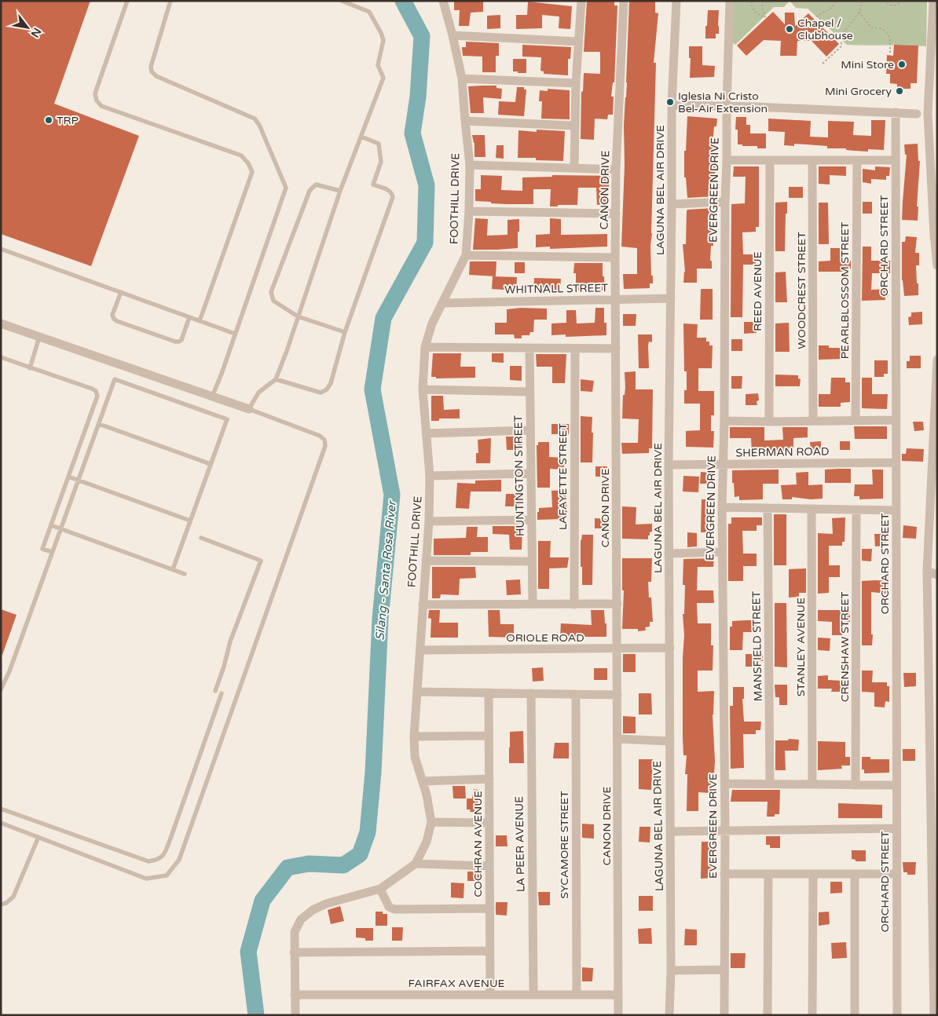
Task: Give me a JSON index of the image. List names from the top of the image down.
{
  "streets": {
    "street": [
      "CANON DRIVE",
      "LAGUNA BEL AIR DRIVE",
      "EVERGREEN DRIVE",
      "FOOTHILL DRIVE",
      "ORCHARD STREET",
      "WHITNALL STREET",
      "WOODCREST STREET",
      "PEARLBLOSSOM STREET",
      "REED AVENUE",
      "SHERMAN ROAD",
      "HUNTINGTON STREET",
      "LAFAYETTE STREET",
      "ORIOLE ROAD",
      "MANSFIELD STREET",
      "STANLEY AVENUE",
      "CRENSHAW STREET",
      "COCHRAN AVENUE",
      "LA PEER AVENUE",
      "SYCAMORE STREET",
      "FAIRFAX AVENUE"
    ]
  },
  "crossings": [
    ["CANON DRIVE", "WHITNALL STREET"],
    ["CANON DRIVE", "ORIOLE ROAD"],
    ["CANON DRIVE", "FAIRFAX AVENUE"],
    ["LAGUNA BEL AIR DRIVE", "WHITNALL STREET"],
    ["LAGUNA BEL AIR DRIVE", "SHERMAN ROAD"],
    ["LAGUNA BEL AIR DRIVE", "ORIOLE ROAD"],
    ["EVERGREEN DRIVE", "SHERMAN ROAD"],
    ["FOOTHILL DRIVE", "WHITNALL STREET"],
    ["FOOTHILL DRIVE", "ORIOLE ROAD"],
    ["FOOTHILL DRIVE", "FAIRFAX AVENUE"],
    ["ORCHARD STREET", "SHERMAN ROAD"],
    ["COCHRAN AVENUE", "FAIRFAX AVENUE"],
    ["LA PEER AVENUE", "FAIRFAX AVENUE"],
    ["SYCAMORE STREET", "FAIRFAX AVENUE"]
  ],
  "water": ["Silang - Santa Rosa River"],
  "places": [
    "Chapel / Clubhouse",
    "Mini Store",
    "Mini Grocery",
    "Iglesia Ni Cristo Bel-Air Extension",
    "TRP"
  ],
  "north": "bottom right"
}
